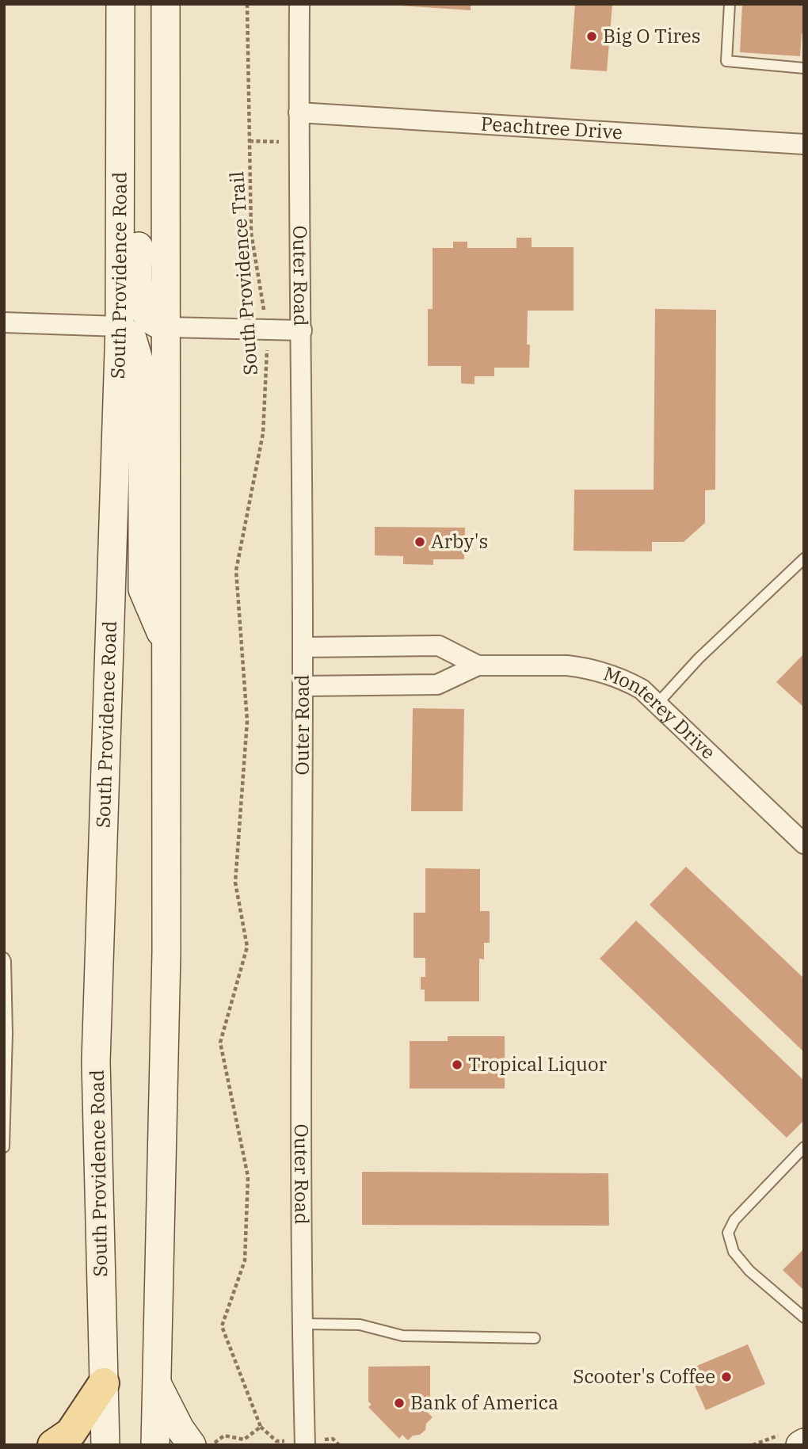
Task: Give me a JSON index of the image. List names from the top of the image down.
{
  "streets": {
    "main road": ["South Providence Road"],
    "street": ["Peachtree Drive", "Outer Road", "Monterey Drive"],
    "path": ["South Providence Trail"]
  },
  "crossings": [
    ["Peachtree Drive", "Outer Road"],
    ["Outer Road", "Monterey Drive"]
  ],
  "places": [
    "Big O Tires",
    "Arby's",
    "Tropical Liquor",
    "Scooter's Coffee",
    "Bank of America"
  ]
}
